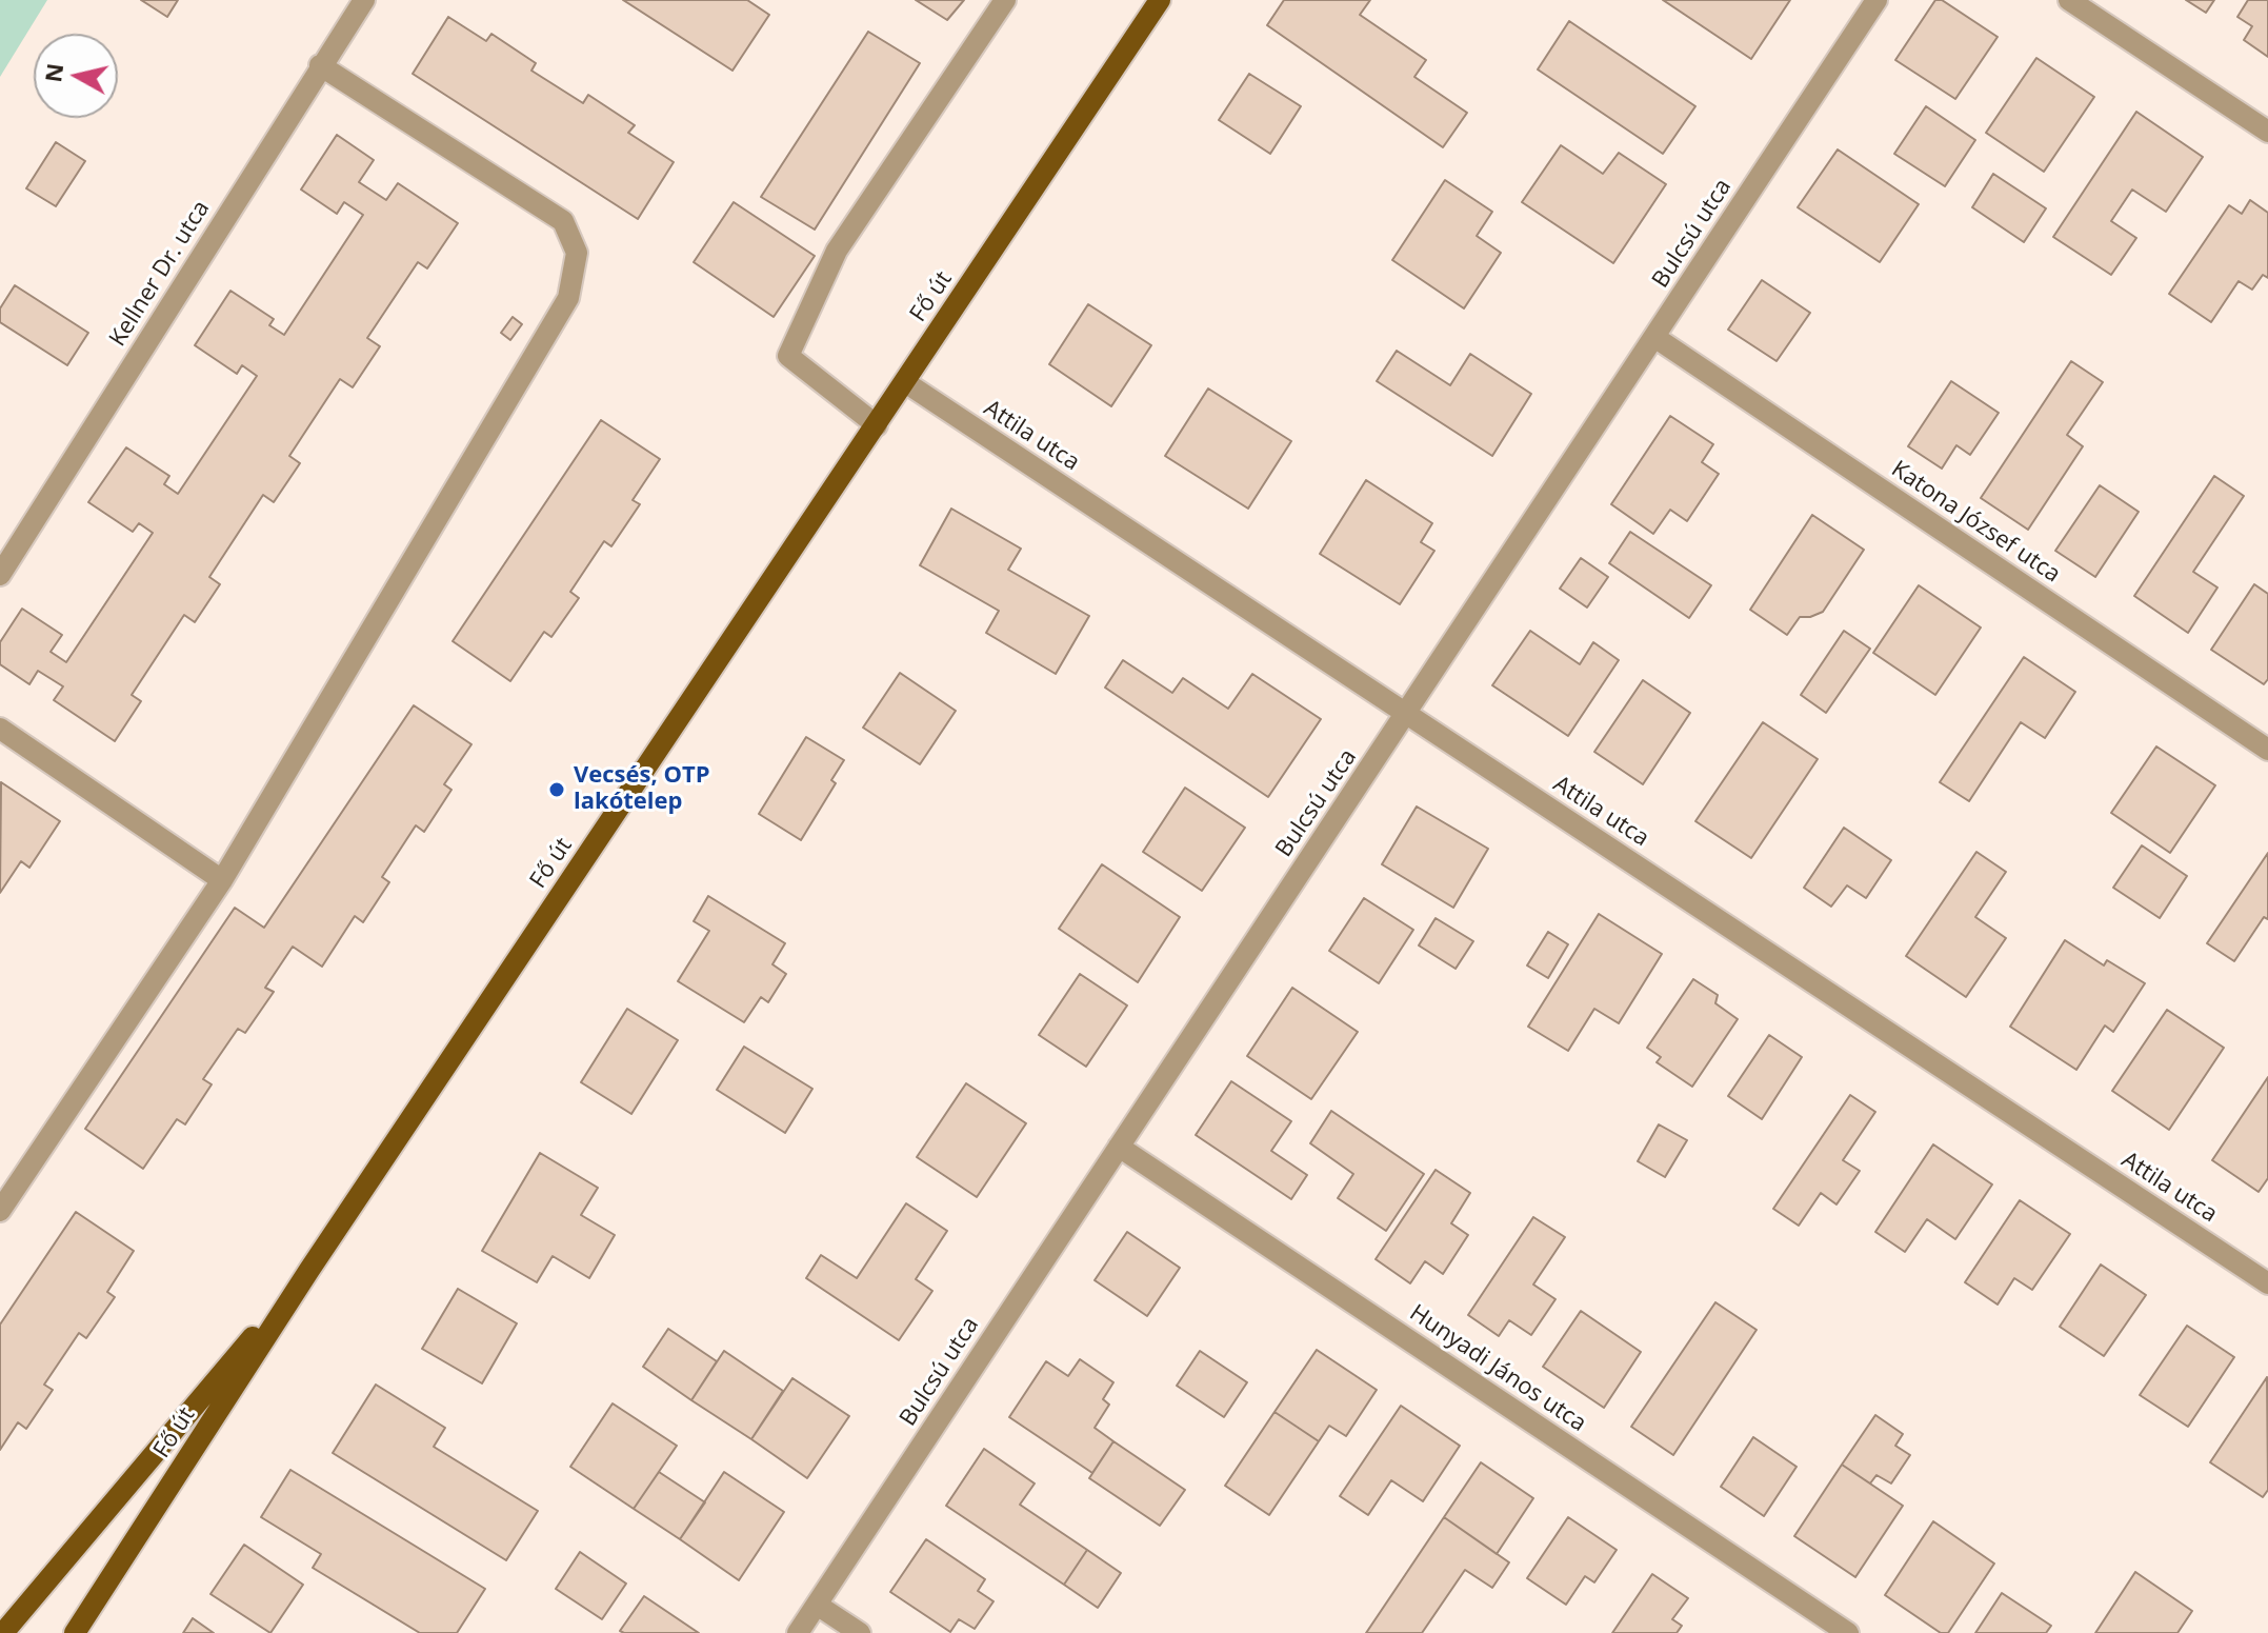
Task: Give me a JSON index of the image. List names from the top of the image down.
{
  "streets": {
    "main road": ["Fő út"],
    "street": [
      "Bulcsú utca",
      "Kellner Dr. utca",
      "Attila utca",
      "Katona József utca",
      "Hunyadi János utca"
    ]
  },
  "crossings": [
    ["Bulcsú utca", "Attila utca"],
    ["Bulcsú utca", "Katona József utca"],
    ["Bulcsú utca", "Hunyadi János utca"],
    ["Fő út", "Attila utca"]
  ],
  "places": ["Vecsés, OTP lakótelep"],
  "north": "left"
}
